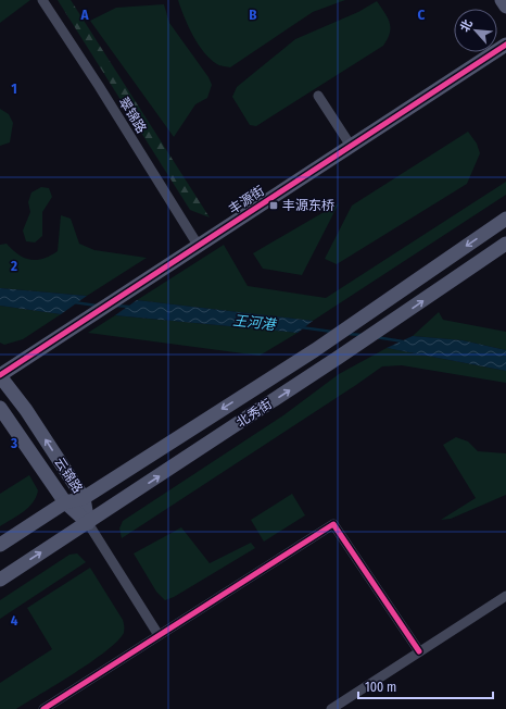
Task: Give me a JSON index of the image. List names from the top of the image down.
{
  "streets": {
    "main road": ["丰源街", "北秀街", "云锦路"],
    "street": ["翠锦路"]
  },
  "crossings": [
    ["翠锦路", "丰源街"],
    ["丰源街", "云锦路"],
    ["北秀街", "云锦路"]
  ],
  "water": ["王河港"],
  "places": {
    "transit": ["丰源东桥"]
  },
  "scale_bar": "100 m",
  "north": "top left",
  "grid": {
    "columns": ["A", "B", "C"],
    "rows": [
      "1",
      "2",
      "3",
      "4"
    ]
  }
}
